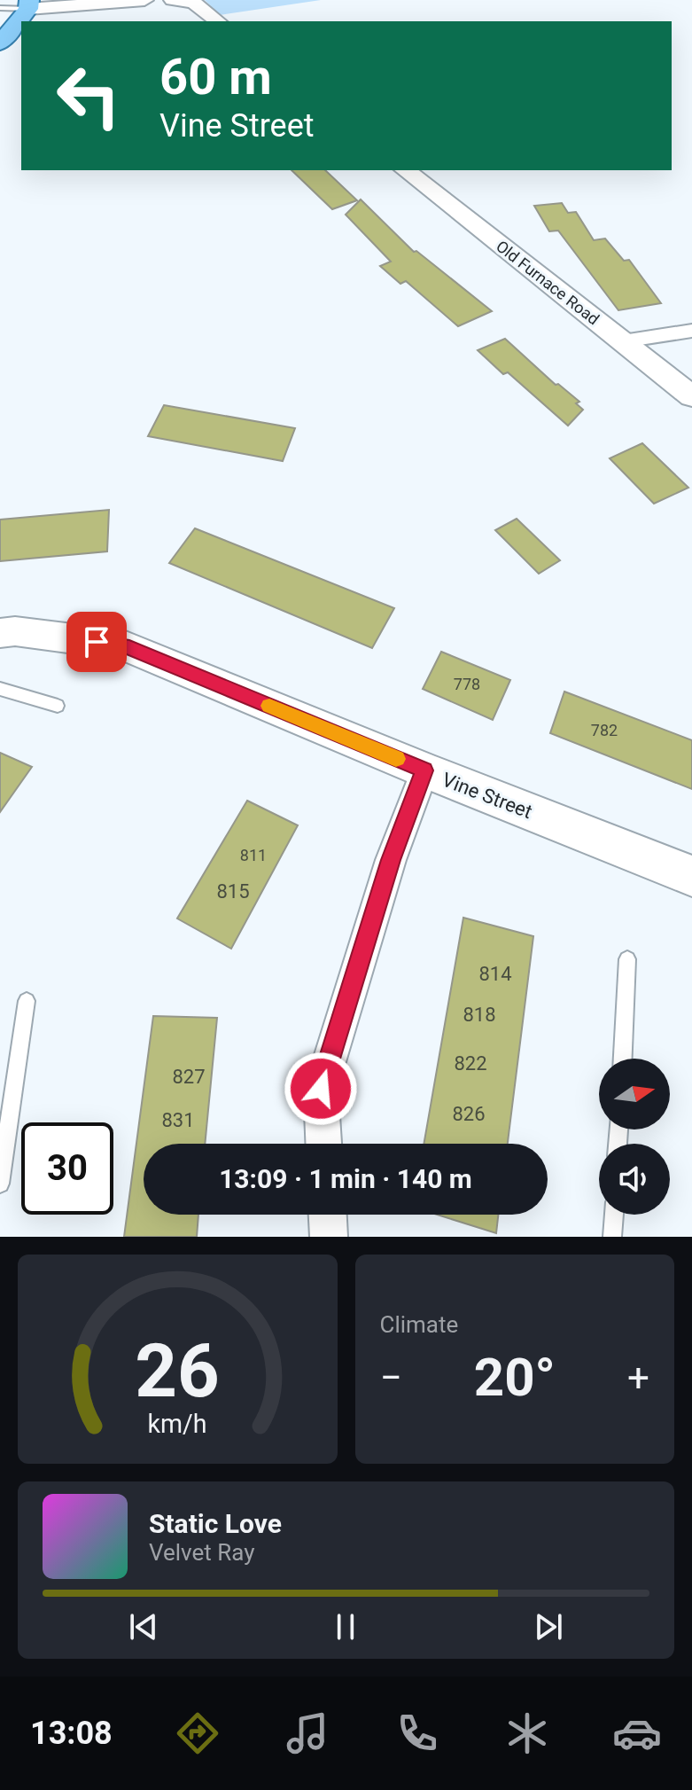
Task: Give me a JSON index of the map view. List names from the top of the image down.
{
  "streets": {
    "street": ["Old Furnace Road", "Vine Street"]
  },
  "house_numbers": [
    "778",
    "782",
    "811",
    "815",
    "814",
    "818",
    "822",
    "827",
    "826",
    "831"
  ],
  "north": "right",
  "page": {
    "turn": ["60 m", "Vine Street"],
    "limit": "30",
    "trip": "13:09 · 1 min · 140 m",
    "tile": "Climate",
    "heat": ["−", "20°", "+"],
    "song": ["Static Love", "Velvet Ray"],
    "tabs": "13:08",
    "gauge": ["26", "km/h"]
  }
}
